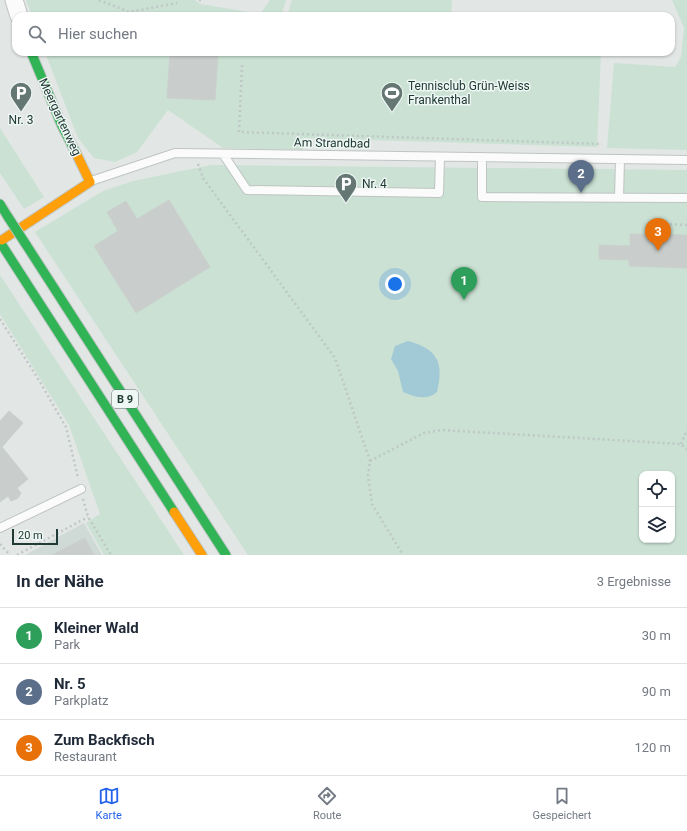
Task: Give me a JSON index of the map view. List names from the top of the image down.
{
  "streets": {
    "main road": ["Meergartenweg", "Am Strandbad", "B 9"]
  },
  "crossings": [
    ["Meergartenweg", "Am Strandbad"],
    ["Am Strandbad", "B 9"]
  ],
  "places": {
    "parking": ["Nr. 3", "Nr. 4"],
    "sports": ["Tennisclub Grün-Weiss Frankenthal"]
  },
  "scale_bar": "20 m",
  "page": {
    "search": "Hier suchen",
    "pins": ["2", "3", "1"],
    "scale": "20 m",
    "heading": ["In der Nähe", "3 Ergebnisse"],
    "list": [
      {
        "mark": "1",
        "name": "Kleiner Wald",
        "note": "Park",
        "value": "30 m"
      },
      {
        "mark": "2",
        "name": "Nr. 5",
        "note": "Parkplatz",
        "value": "90 m"
      },
      {
        "mark": "3",
        "name": "Zum Backfisch",
        "note": "Restaurant",
        "value": "120 m"
      }
    ],
    "nav": ["Karte", "Route", "Gespeichert"]
  }
}
